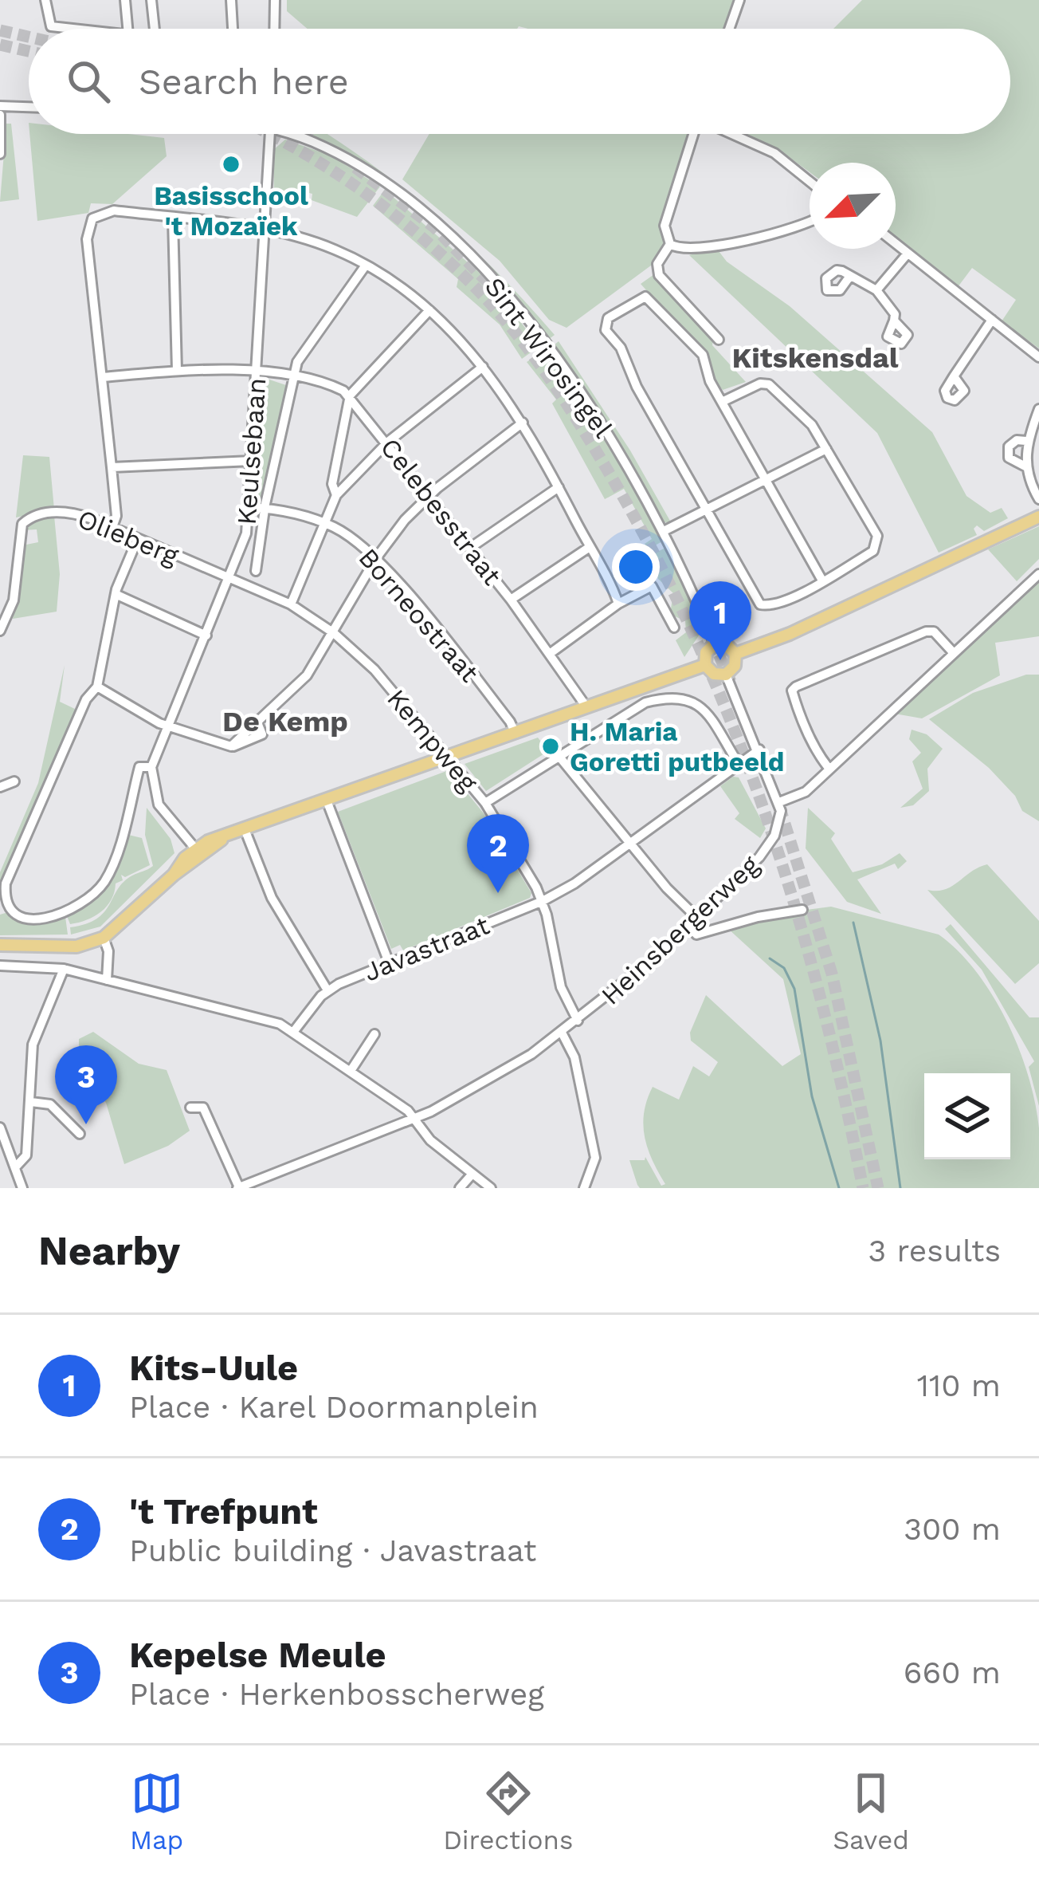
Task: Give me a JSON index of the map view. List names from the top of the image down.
{
  "streets": {
    "street": [
      "Sint Wirosingel",
      "Keulsebaan",
      "Celebesstraat",
      "Olieberg",
      "Borneostraat",
      "Kempweg",
      "Heinsbergerweg",
      "Javastraat"
    ]
  },
  "crossings": [
    ["Keulsebaan", "Celebesstraat"],
    ["Keulsebaan", "Olieberg"],
    ["Keulsebaan", "Borneostraat"],
    ["Keulsebaan", "Kempweg"],
    ["Olieberg", "Kempweg"],
    ["Kempweg", "Heinsbergerweg"],
    ["Kempweg", "Javastraat"]
  ],
  "districts": ["Kitskensdal", "De Kemp"],
  "places": ["Basisschool 't Mozaïek", "H. Maria Goretti putbeeld"],
  "north": "bottom left",
  "page": {
    "search": "Search here",
    "pins": ["1", "2", "3"],
    "heading": ["Nearby", "3 results"],
    "list": [
      {
        "mark": "1",
        "name": "Kits-Uule",
        "note": "Place · Karel Doormanplein",
        "value": "110 m"
      },
      {
        "mark": "2",
        "name": "'t Trefpunt",
        "note": "Public building · Javastraat",
        "value": "300 m"
      },
      {
        "mark": "3",
        "name": "Kepelse Meule",
        "note": "Place · Herkenbosscherweg",
        "value": "660 m"
      }
    ],
    "nav": ["Map", "Directions", "Saved"]
  }
}
